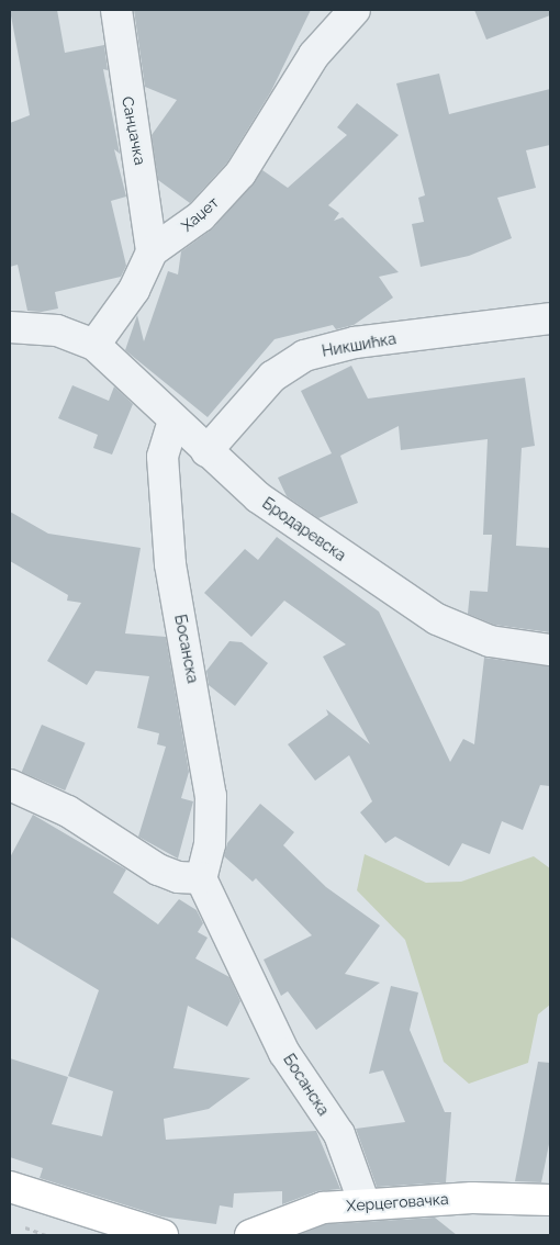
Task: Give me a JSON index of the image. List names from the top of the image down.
{
  "streets": {
    "street": [
      "Санџачка",
      "Хаџет",
      "Никшићка",
      "Бродаревска",
      "Босанска",
      "Херцеговачка"
    ]
  },
  "crossings": [
    ["Санџачка", "Хаџет"],
    ["Никшићка", "Бродаревска"],
    ["Бродаревска", "Босанска"],
    ["Босанска", "Херцеговачка"]
  ]
}
